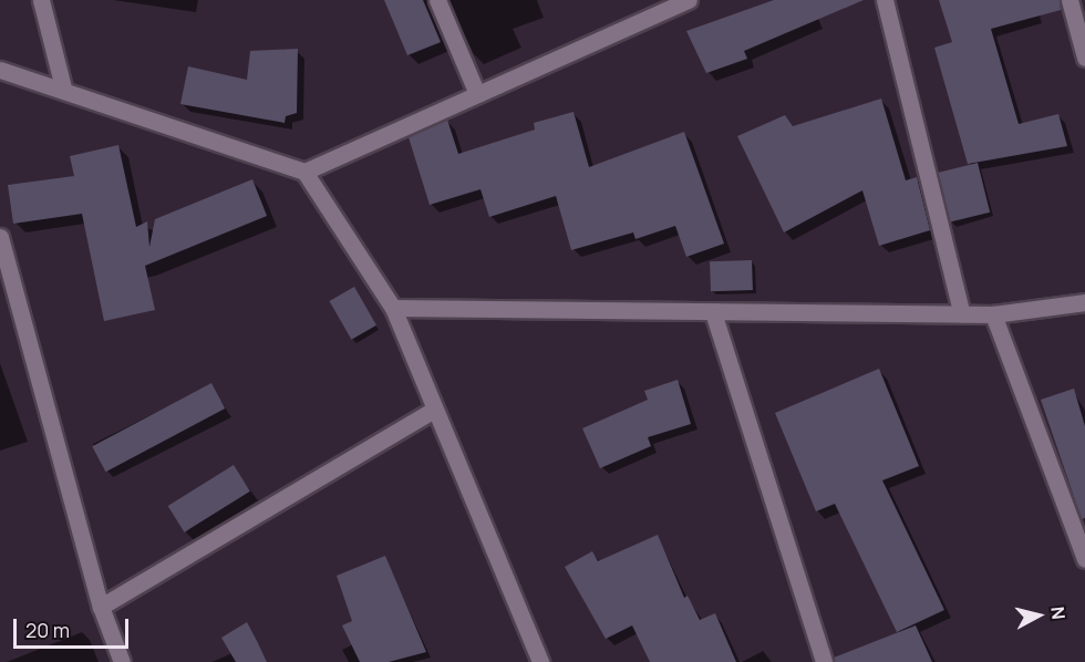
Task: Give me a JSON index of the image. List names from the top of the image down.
{
  "scale_bar": "20 m",
  "north": "right"
}
